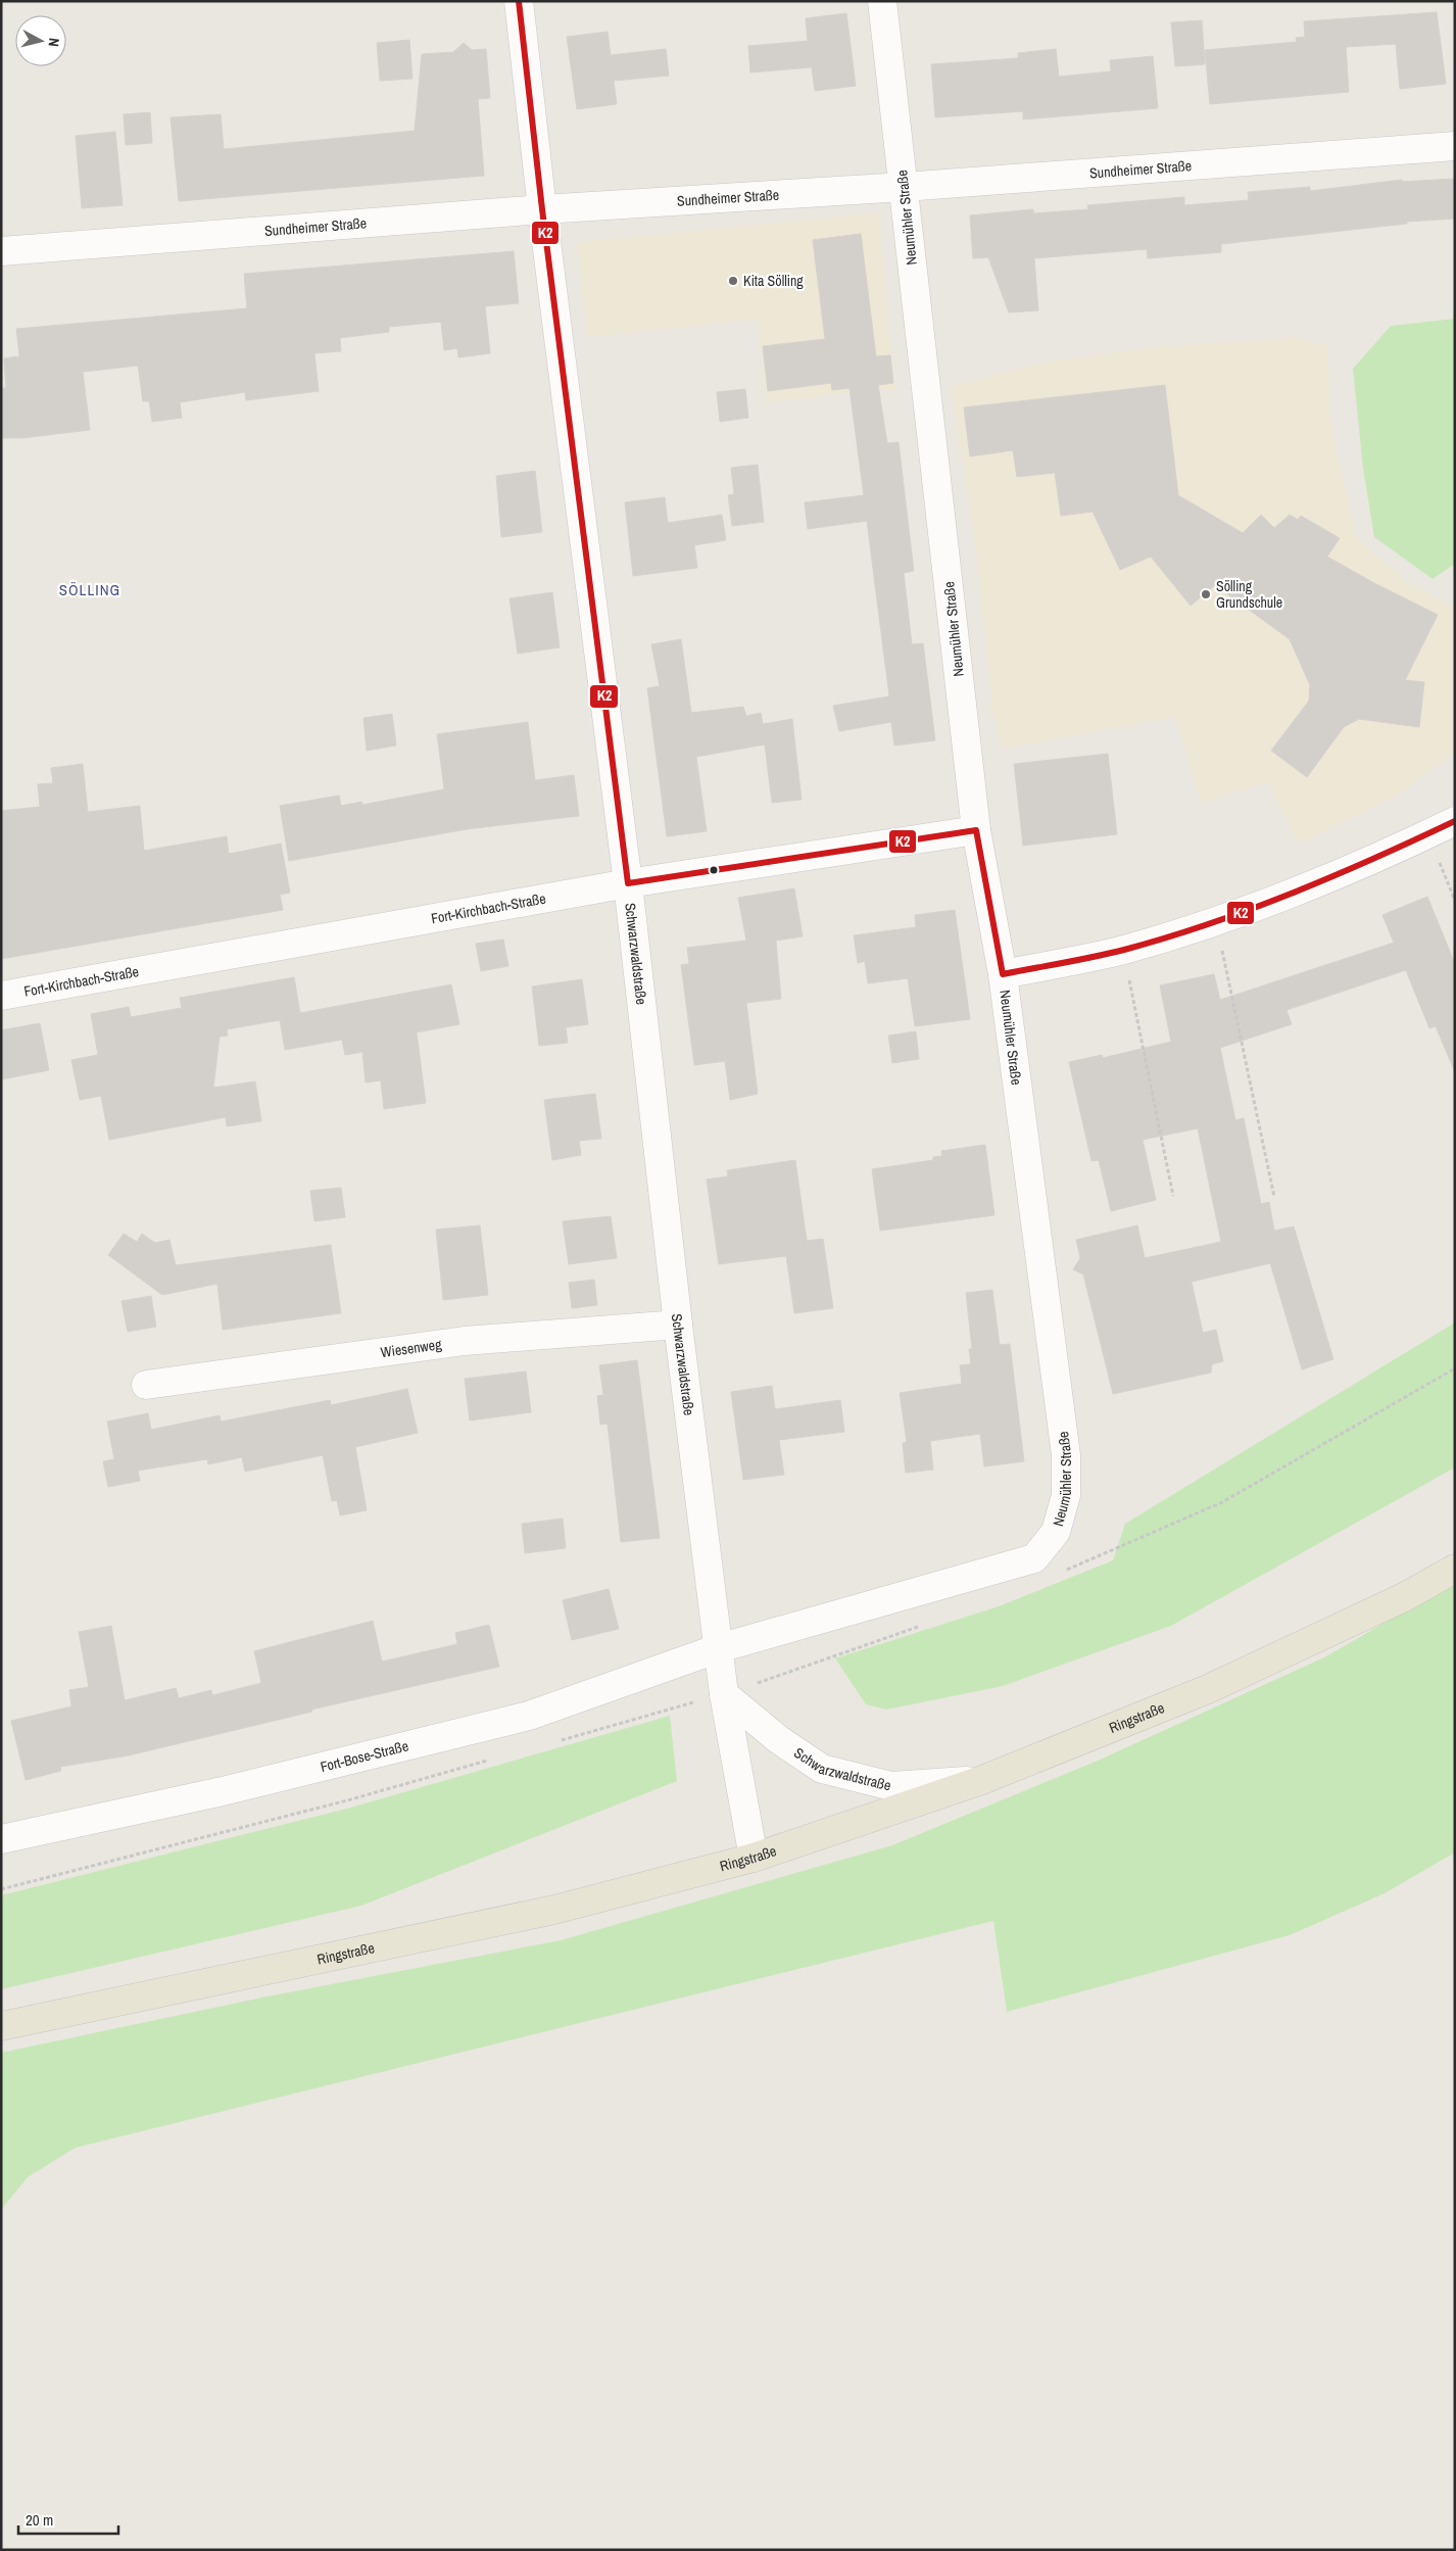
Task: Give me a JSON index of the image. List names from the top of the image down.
{
  "streets": {
    "main road": ["Ringstraße"],
    "street": [
      "Sundheimer Straße",
      "Neumühler Straße",
      "Fort-Kirchbach-Straße",
      "Schwarzwaldstraße",
      "Wiesenweg",
      "Fort-Bose-Straße"
    ]
  },
  "crossings": [
    ["Sundheimer Straße", "Neumühler Straße"],
    ["Sundheimer Straße", "Schwarzwaldstraße"],
    ["Neumühler Straße", "Fort-Kirchbach-Straße"],
    ["Neumühler Straße", "Schwarzwaldstraße"],
    ["Neumühler Straße", "Fort-Bose-Straße"],
    ["Fort-Kirchbach-Straße", "Schwarzwaldstraße"],
    ["Schwarzwaldstraße", "Wiesenweg"],
    ["Schwarzwaldstraße", "Ringstraße"],
    ["Schwarzwaldstraße", "Fort-Bose-Straße"]
  ],
  "districts": ["SÖLLING"],
  "places": ["Kita Sölling", "Sölling Grundschule"],
  "lines": ["transit line K2"],
  "scale_bar": "20 m",
  "north": "right"
}
